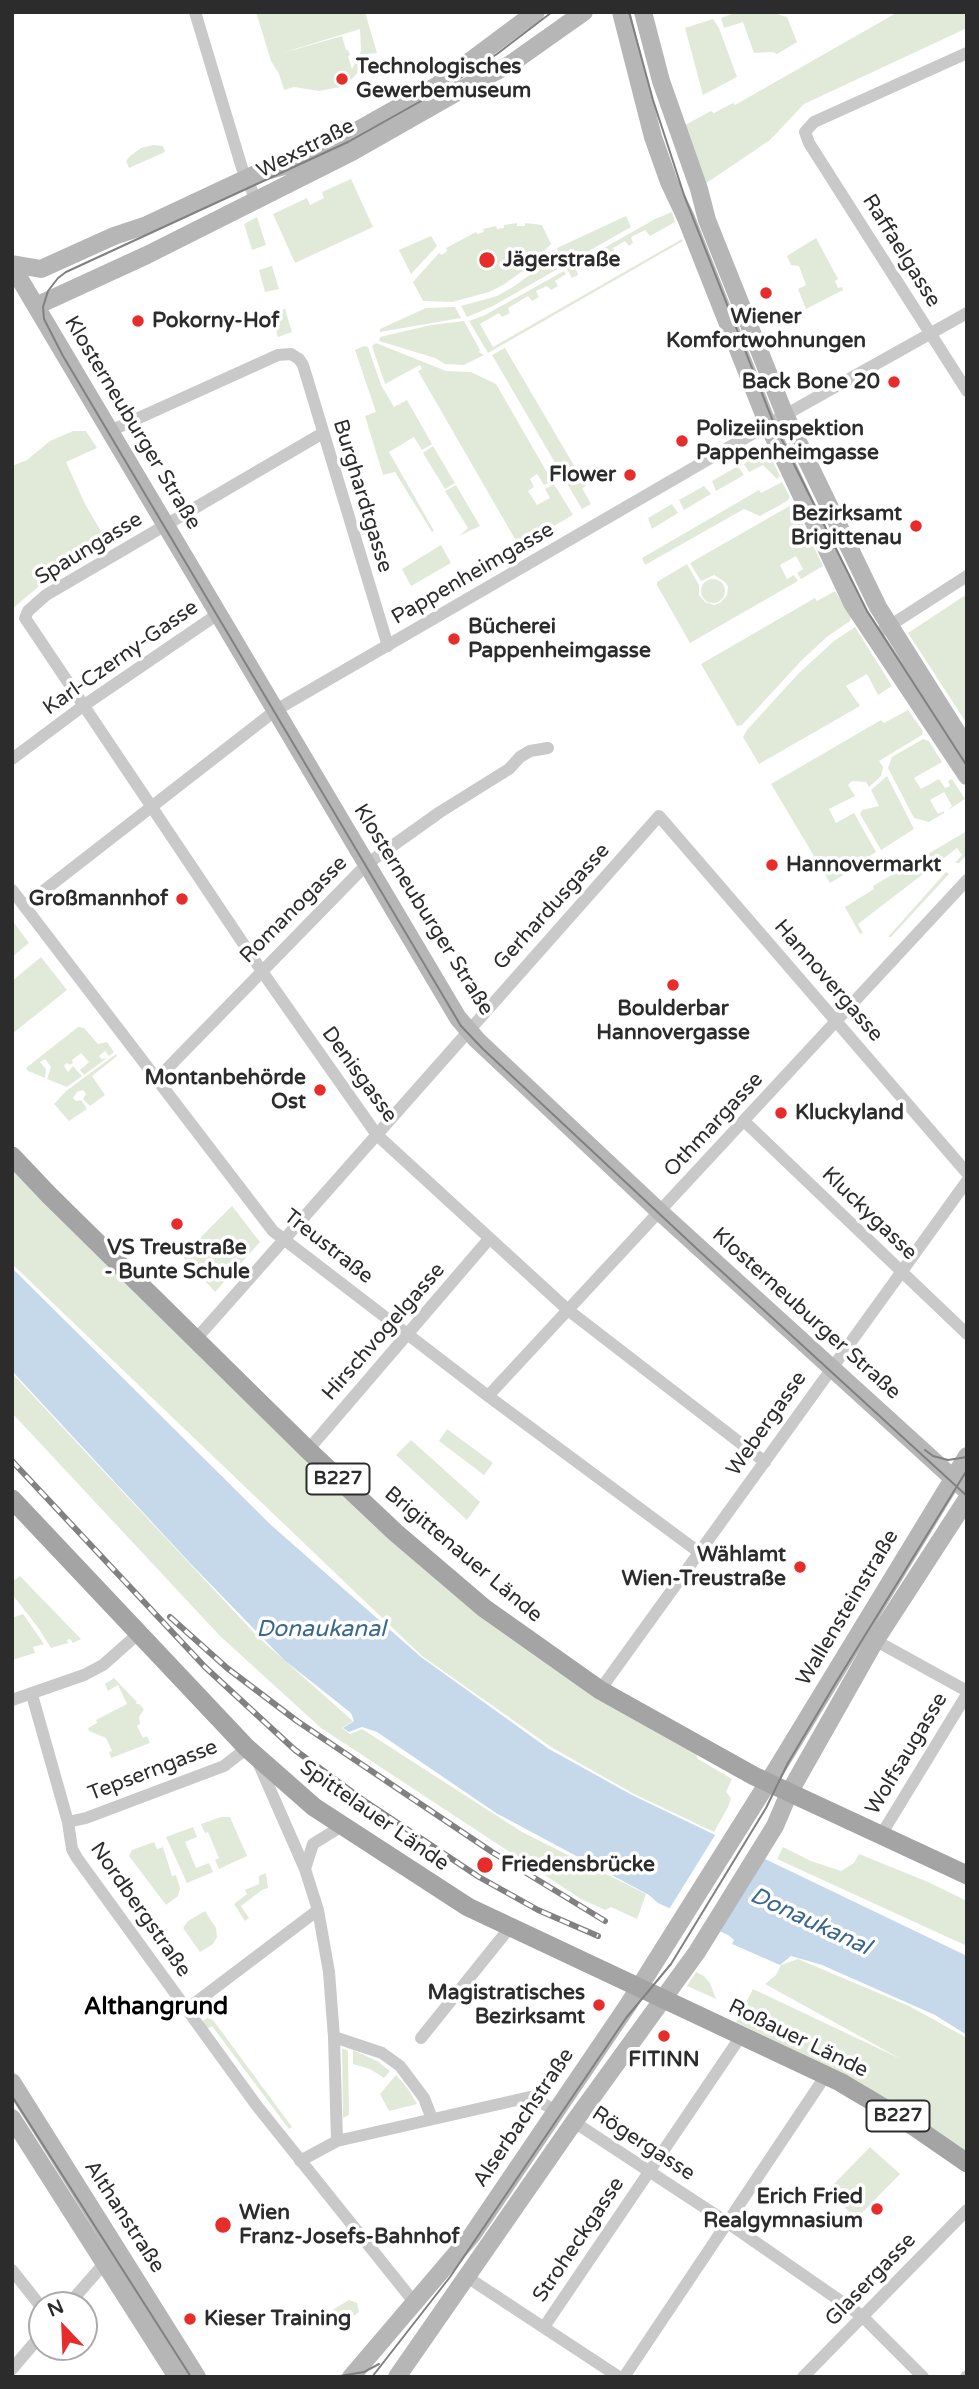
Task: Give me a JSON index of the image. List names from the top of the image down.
{
  "streets": {
    "main road": [
      "Wexstraße",
      "Klosterneuburger Straße",
      "B227",
      "Brigittenauer Lände",
      "Wallensteinstraße",
      "Spittelauer Lände",
      "Roßauer Lände",
      "Alserbachstraße",
      "Althanstraße"
    ],
    "street": [
      "Raffaelgasse",
      "Burghardtgasse",
      "Spaungasse",
      "Pappenheimgasse",
      "Karl-Czerny-Gasse",
      "Gerhardusgasse",
      "Romanogasse",
      "Hannovergasse",
      "Denisgasse",
      "Othmargasse",
      "Kluckygasse",
      "Treustraße",
      "Hirschvogelgasse",
      "Webergasse",
      "Wolfsaugasse",
      "Tepserngasse",
      "Nordbergstraße",
      "Rögergasse",
      "Stroheckgasse",
      "Glasergasse"
    ]
  },
  "crossings": [
    ["Wexstraße", "Klosterneuburger Straße"],
    ["Raffaelgasse", "Pappenheimgasse"],
    ["Klosterneuburger Straße", "Burghardtgasse"],
    ["Klosterneuburger Straße", "Spaungasse"],
    ["Klosterneuburger Straße", "Pappenheimgasse"],
    ["Klosterneuburger Straße", "Karl-Czerny-Gasse"],
    ["Klosterneuburger Straße", "Gerhardusgasse"],
    ["Klosterneuburger Straße", "Romanogasse"],
    ["Klosterneuburger Straße", "Othmargasse"],
    ["Klosterneuburger Straße", "Webergasse"],
    ["Klosterneuburger Straße", "Wallensteinstraße"],
    ["Burghardtgasse", "Spaungasse"],
    ["Burghardtgasse", "Pappenheimgasse"],
    ["Spaungasse", "Denisgasse"],
    ["Pappenheimgasse", "Denisgasse"],
    ["Pappenheimgasse", "Treustraße"],
    ["Karl-Czerny-Gasse", "Denisgasse"],
    ["Gerhardusgasse", "Hannovergasse"],
    ["Gerhardusgasse", "Denisgasse"],
    ["Gerhardusgasse", "Treustraße"],
    ["Gerhardusgasse", "Brigittenauer Lände"],
    ["Romanogasse", "Denisgasse"],
    ["Romanogasse", "Treustraße"],
    ["Hannovergasse", "Othmargasse"],
    ["Denisgasse", "Othmargasse"],
    ["Denisgasse", "Hirschvogelgasse"],
    ["Denisgasse", "Webergasse"],
    ["Othmargasse", "Kluckygasse"],
    ["Othmargasse", "Treustraße"],
    ["Kluckygasse", "Webergasse"],
    ["Treustraße", "Hirschvogelgasse"],
    ["Treustraße", "Webergasse"],
    ["Hirschvogelgasse", "Brigittenauer Lände"],
    ["Webergasse", "Brigittenauer Lände"],
    ["Brigittenauer Lände", "Wallensteinstraße"],
    ["Brigittenauer Lände", "Wolfsaugasse"],
    ["Tepserngasse", "Spittelauer Lände"],
    ["Tepserngasse", "Nordbergstraße"],
    ["Spittelauer Lände", "Roßauer Lände"],
    ["Spittelauer Lände", "Alserbachstraße"],
    ["Nordbergstraße", "Alserbachstraße"],
    ["Roßauer Lände", "Alserbachstraße"],
    ["Roßauer Lände", "Stroheckgasse"],
    ["Alserbachstraße", "Rögergasse"],
    ["Rögergasse", "Stroheckgasse"],
    ["Rögergasse", "Glasergasse"]
  ],
  "districts": ["Althangrund"],
  "water": ["Donaukanal"],
  "places": [
    "Technologisches Gewerbemuseum",
    "Jägerstraße",
    "Wiener Komfortwohnungen",
    "Pokorny-Hof",
    "Back Bone 20",
    "Polizeiinspektion Pappenheimgasse",
    "Flower",
    "Bezirksamt Brigittenau",
    "Bücherei Pappenheimgasse",
    "Hannovermarkt",
    "Großmannhof",
    "Boulderbar Hannovergasse",
    "Montanbehörde Ost",
    "Kluckyland",
    "VS Treustraße - Bunte Schule",
    "Wählamt Wien-Treustraße",
    "Friedensbrücke",
    "Magistratisches Bezirksamt",
    "FITINN",
    "Erich Fried Realgymnasium",
    "Wien Franz-Josefs-Bahnhof",
    "Kieser Training"
  ],
  "north": "top left"
}
